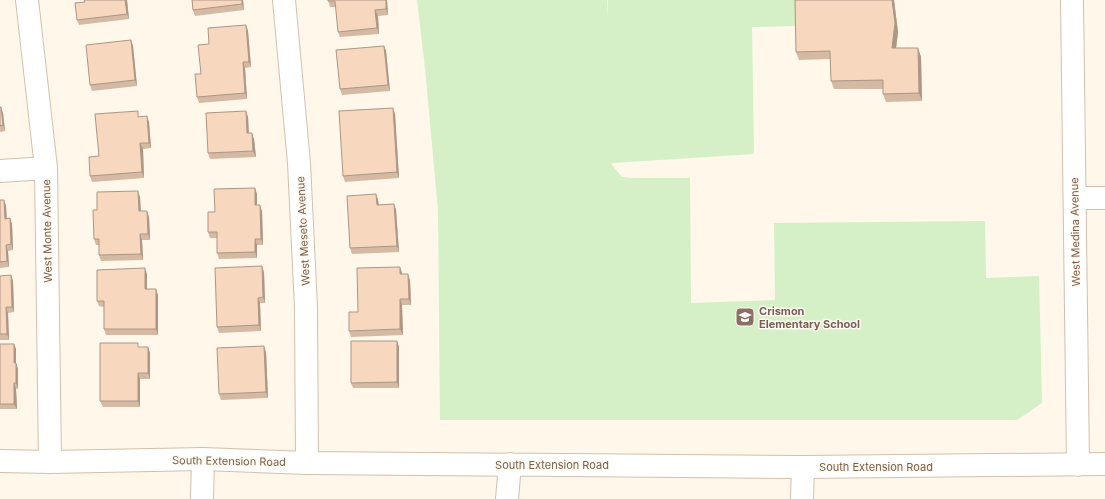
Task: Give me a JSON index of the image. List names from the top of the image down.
{
  "streets": {
    "street": [
      "West Monte Avenue",
      "West Meseto Avenue",
      "West Medina Avenue",
      "South Extension Road"
    ]
  },
  "crossings": [
    ["West Monte Avenue", "South Extension Road"],
    ["West Meseto Avenue", "South Extension Road"],
    ["West Medina Avenue", "South Extension Road"]
  ],
  "places": {
    "school or university": ["Crismon Elementary School"]
  }
}
